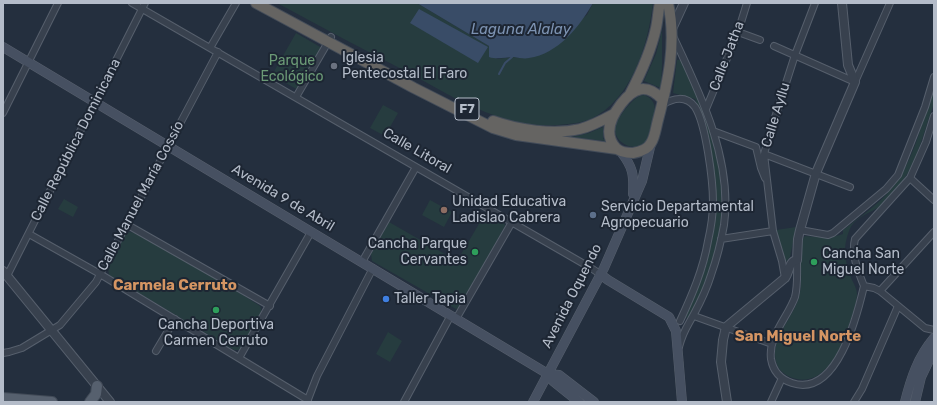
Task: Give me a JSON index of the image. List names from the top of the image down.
{
  "streets": {
    "highway": ["F7"],
    "main road": ["Calle Litoral", "Avenida 9 de Abril", "Avenida Oquendo"],
    "street": [
      "Calle Jatha",
      "Calle Ayllu",
      "Calle República Dominicana",
      "Calle Manuel María Cossío"
    ]
  },
  "crossings": [
    ["F7", "Avenida Oquendo"],
    ["Calle República Dominicana", "Calle Litoral"],
    ["Calle República Dominicana", "Avenida 9 de Abril"],
    ["Calle Litoral", "Calle Manuel María Cossío"],
    ["Calle Litoral", "Avenida Oquendo"],
    ["Calle Manuel María Cossío", "Avenida 9 de Abril"],
    ["Avenida 9 de Abril", "Avenida Oquendo"]
  ],
  "districts": ["Carmela Cerruto", "San Miguel Norte"],
  "water": ["Laguna Alalay"],
  "parks": ["Parque Ecológico"],
  "places": [
    "Iglesia Pentecostal El Faro",
    "Unidad Educativa Ladislao Cabrera",
    "Servicio Departamental Agropecuario",
    "Cancha Parque Cervantes",
    "Cancha San Miguel Norte",
    "Taller Tapia",
    "Cancha Deportiva Carmen Cerruto"
  ]
}
